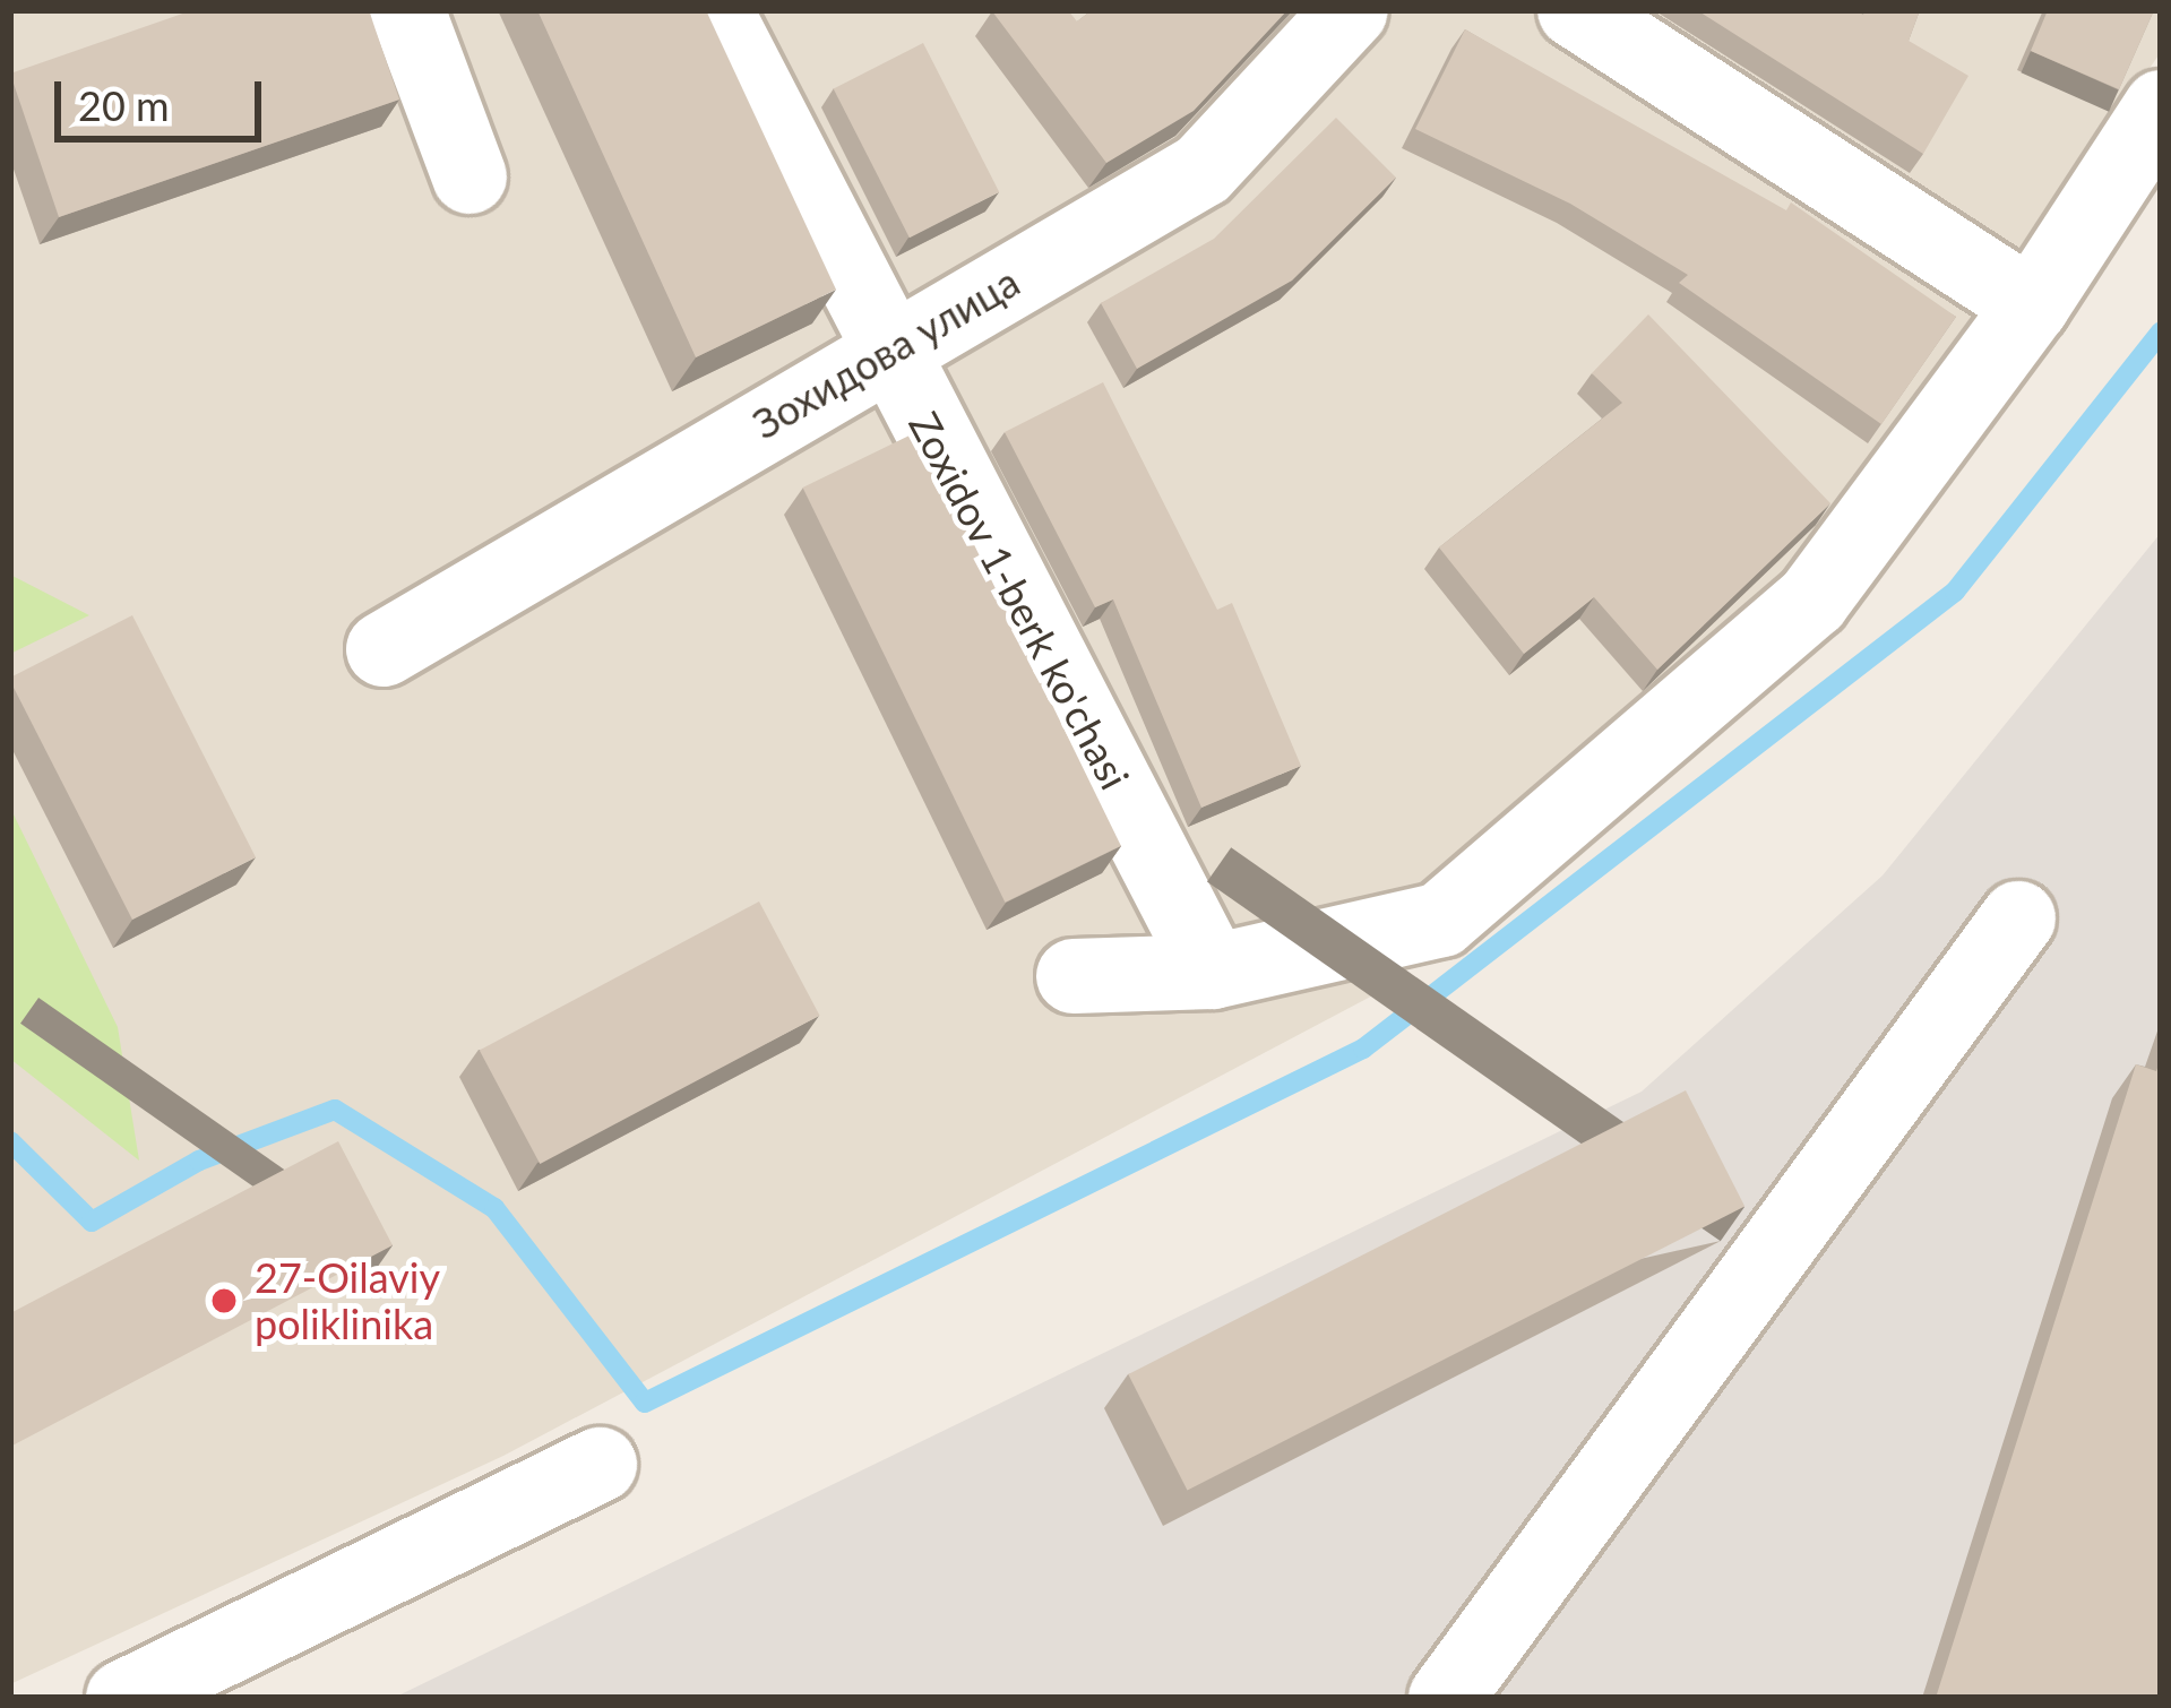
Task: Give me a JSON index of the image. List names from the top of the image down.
{
  "streets": {
    "street": ["Зохидова улица", "Zoxidov 1-berk ko'chasi"]
  },
  "crossings": [
    ["Зохидова улица", "Zoxidov 1-berk ko'chasi"]
  ],
  "places": ["27-Oilaviy poliklinika"],
  "scale_bar": "20 m"
}
